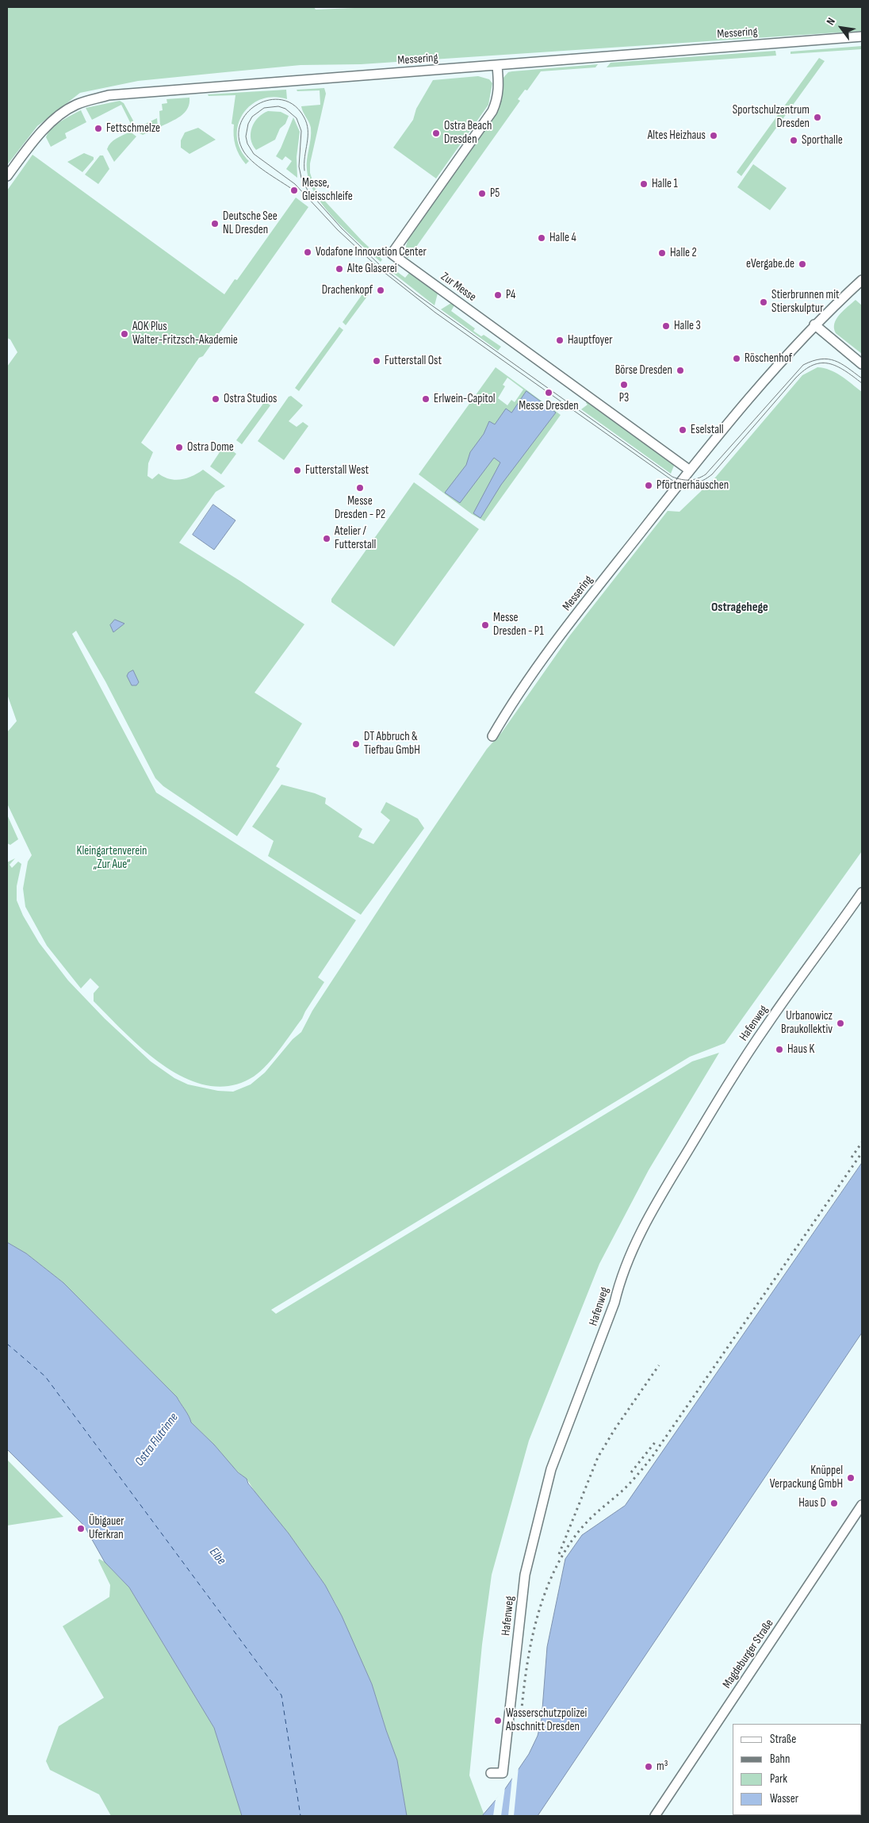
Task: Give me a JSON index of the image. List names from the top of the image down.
{
  "streets": {
    "street": [
      "Messering",
      "Zur Messe",
      "Hafenweg",
      "Magdeburger Straße"
    ]
  },
  "crossings": [
    ["Messering", "Zur Messe"]
  ],
  "districts": ["Ostragehege"],
  "water": ["Ostra Flutrinne", "Elbe"],
  "parks": ["Kleingartenverein „Zur Aue“"],
  "places": [
    "Sportschulzentrum Dresden",
    "Fettschmelze",
    "Ostra Beach Dresden",
    "Altes Heizhaus",
    "Sporthalle",
    "Halle 1",
    "Messe, Gleisschleife",
    "P5",
    "Deutsche See NL Dresden",
    "Halle 4",
    "Vodafone Innovation Center",
    "Halle 2",
    "eVergabe.de",
    "Alte Glaserei",
    "Drachenkopf",
    "P4",
    "Stierbrunnen mit Stierskulptur",
    "Halle 3",
    "AOK Plus Walter-Fritzsch-Akademie",
    "Hauptfoyer",
    "Röschenhof",
    "Futterstall Ost",
    "Börse Dresden",
    "P3",
    "Messe Dresden",
    "Ostra Studios",
    "Erlwein-Capitol",
    "Eselstall",
    "Ostra Dome",
    "Futterstall West",
    "Pförtnerhäuschen",
    "Messe Dresden - P2",
    "Atelier / Futterstall",
    "Messe Dresden - P1",
    "DT Abbruch & Tiefbau GmbH",
    "Urbanowicz Braukollektiv",
    "Haus K",
    "Knüppel Verpackung GmbH",
    "Haus D",
    "Übigauer Uferkran",
    "Wasserschutzpolizei Abschnitt Dresden",
    "m³"
  ],
  "legend": [
    "Straße",
    "Bahn",
    "Park",
    "Wasser"
  ],
  "north": "top left"
}
